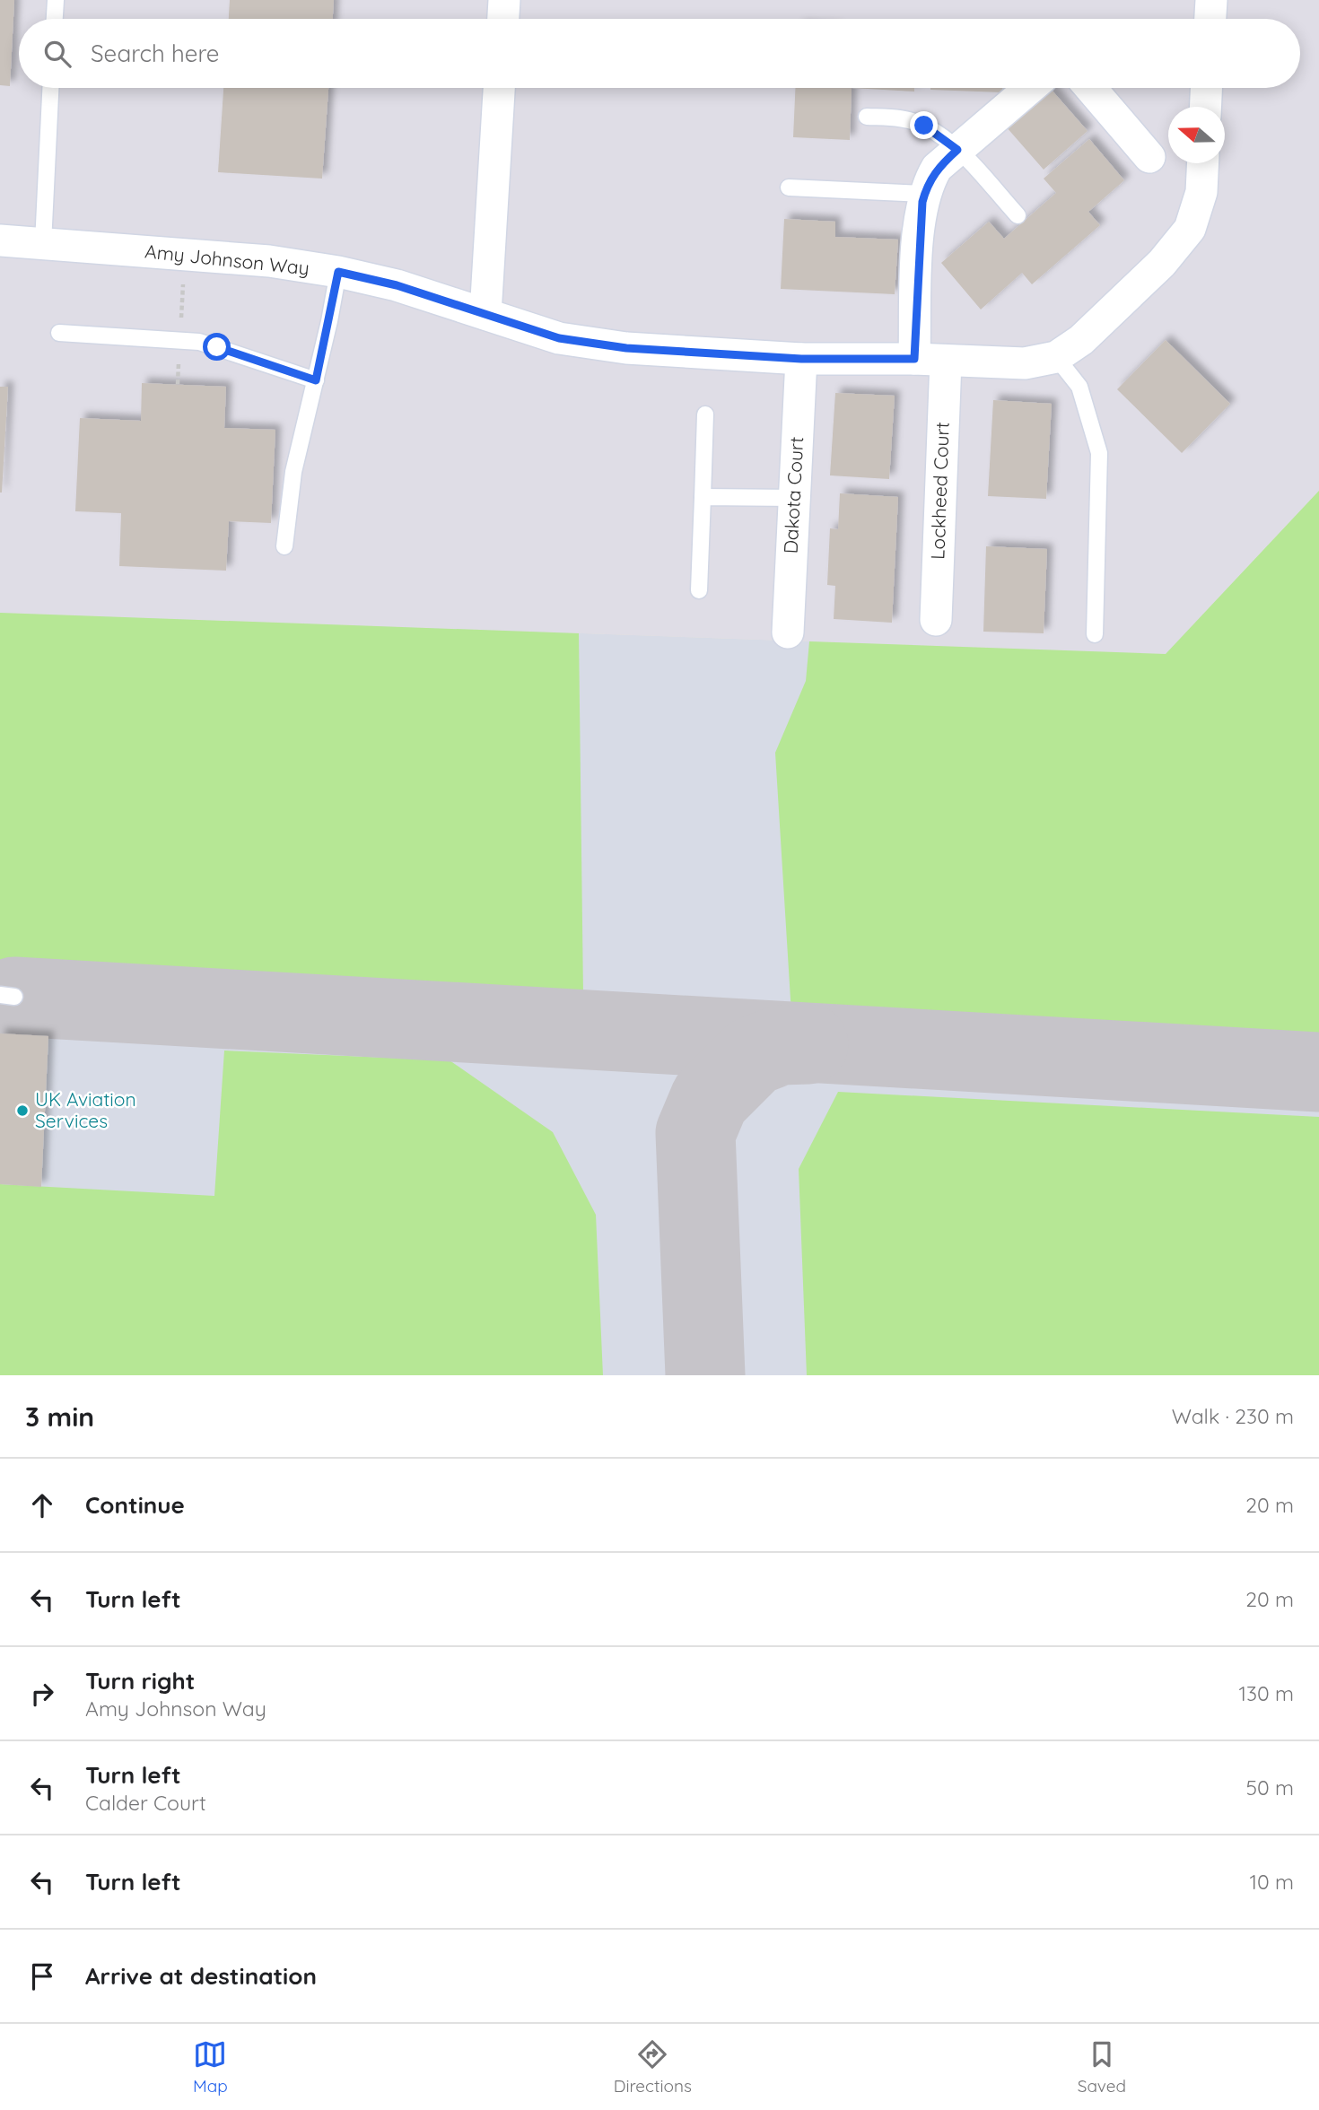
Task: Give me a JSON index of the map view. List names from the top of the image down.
{
  "streets": {
    "street": ["Amy Johnson Way", "Lockheed Court", "Dakota Court"]
  },
  "crossings": [
    ["Amy Johnson Way", "Lockheed Court"],
    ["Amy Johnson Way", "Dakota Court"]
  ],
  "places": ["UK Aviation Services"],
  "north": "left",
  "page": {
    "search": "Search here",
    "heading": ["3 min", "Walk · 230 m"],
    "list": [
      ["Continue", "20 m"],
      ["Turn left", "20 m"],
      ["Turn right", "Amy Johnson Way", "130 m"],
      ["Turn left", "Calder Court", "50 m"],
      ["Turn left", "10 m"],
      "Arrive at destination"
    ],
    "nav": ["Map", "Directions", "Saved"]
  }
}
